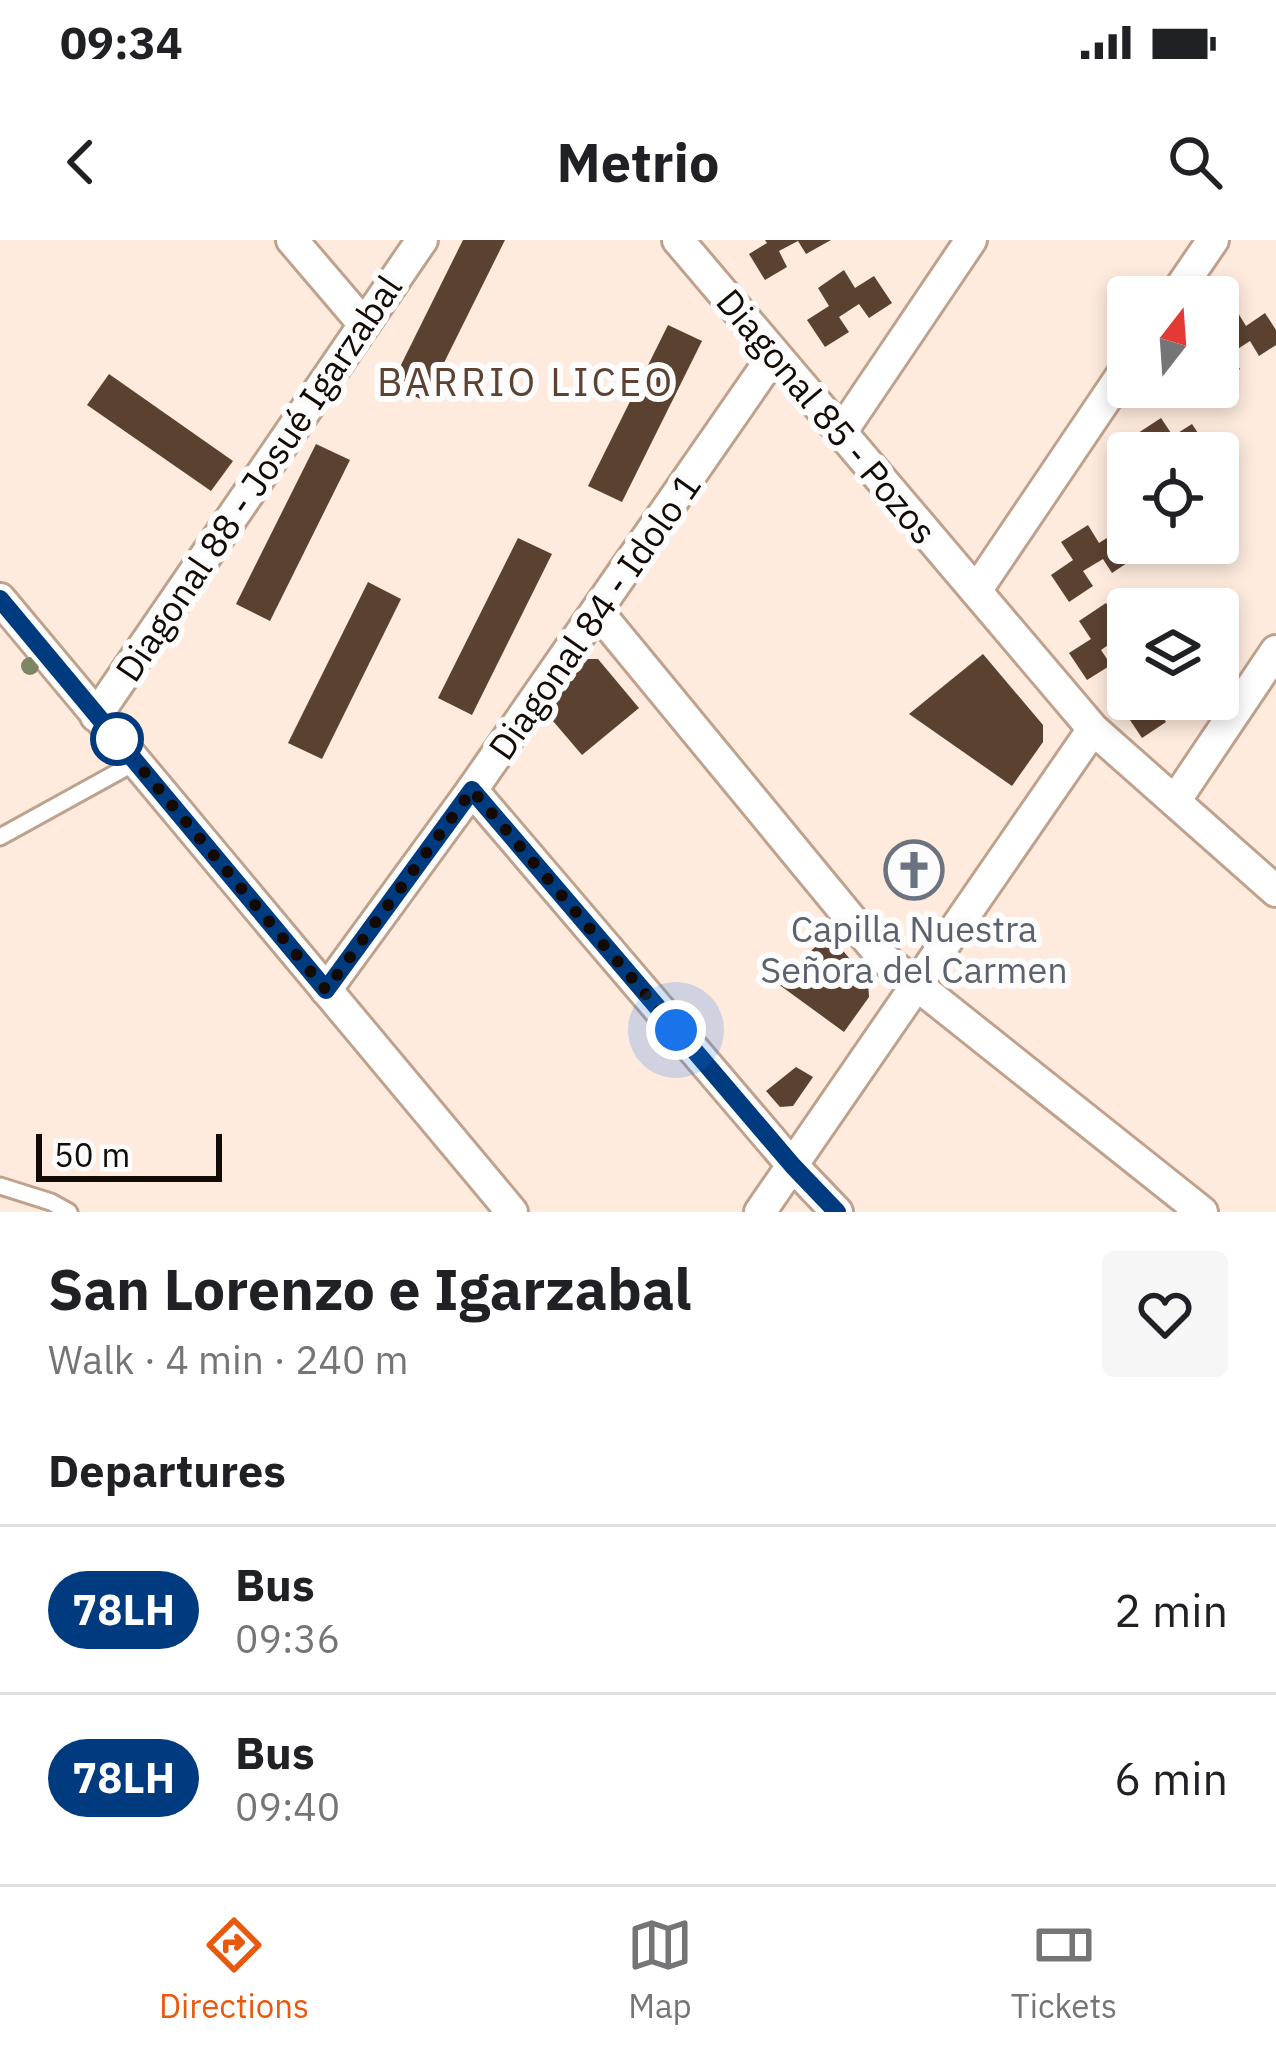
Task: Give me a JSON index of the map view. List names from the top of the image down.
{
  "streets": {
    "street": ["Diagonal 85 - Pozos", "Diagonal 88 - Josué Igarzabal", "Diagonal 84 - Idolo 1"]
  },
  "crossings": [
    ["Diagonal 85 - Pozos", "Diagonal 84 - Idolo 1"]
  ],
  "districts": ["BARRIO LICEO"],
  "places": {
    "church": ["Capilla Nuestra Señora del Carmen"]
  },
  "lines": ["bus line 78LH"],
  "scale_bar": "50 m",
  "north": "top",
  "page": {
    "status": "09:34",
    "header": "Metrio",
    "scale": "50 m",
    "heading": [
      ["San Lorenzo e Igarzabal", "Walk · 4 min · 240 m"],
      "Departures"
    ],
    "list": [
      {
        "mark": "78LH",
        "name": "Bus",
        "note": "09:36",
        "value": "2 min"
      },
      {
        "mark": "78LH",
        "name": "Bus",
        "note": "09:40",
        "value": "6 min"
      }
    ],
    "tabs": ["Directions", "Map", "Tickets"]
  }
}
